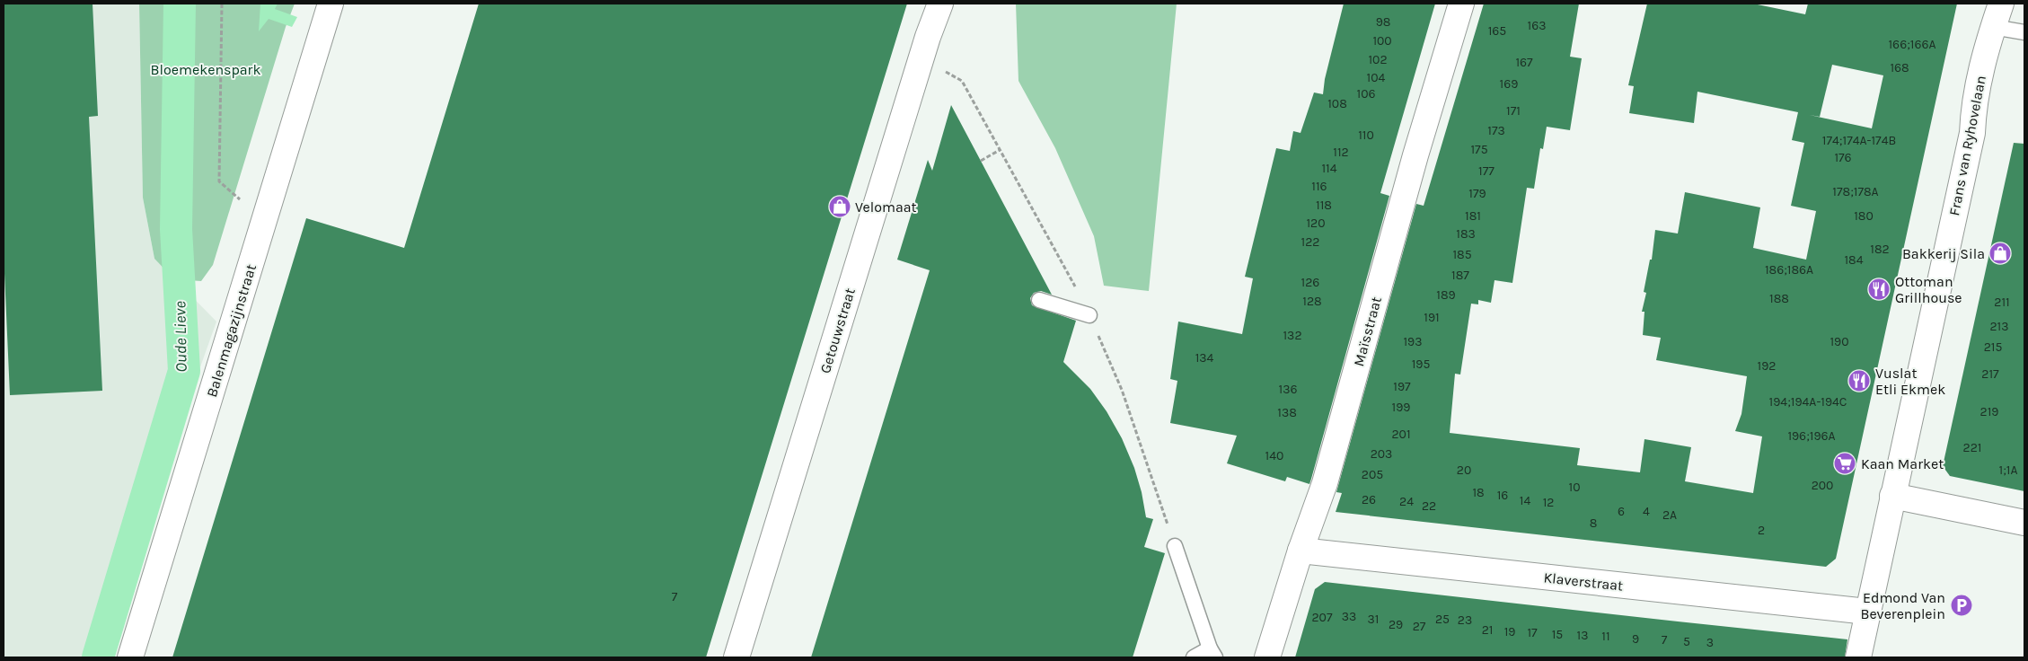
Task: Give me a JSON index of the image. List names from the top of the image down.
{
  "streets": {
    "street": [
      "Frans van Ryhovelaan",
      "Balenmagazijnstraat",
      "Getouwstraat",
      "Maïsstraat",
      "Klaverstraat"
    ]
  },
  "crossings": [
    ["Frans van Ryhovelaan", "Klaverstraat"],
    ["Maïsstraat", "Klaverstraat"]
  ],
  "water": ["Oude Lieve"],
  "parks": ["Bloemekenspark"],
  "places": {
    "shop": ["Velomaat", "Bakkerij Sila"],
    "restaurant": ["Ottoman Grillhouse", "Vuslat Etli Ekmek"],
    "supermarket": ["Kaan Market"],
    "parking": ["Edmond Van Beverenplein"]
  },
  "house_numbers": [
    "98",
    "163",
    "165",
    "100",
    "166;166A",
    "102",
    "167",
    "168",
    "104",
    "169",
    "106",
    "108",
    "171",
    "173",
    "110",
    "174;174A-174B",
    "175",
    "112",
    "176",
    "114",
    "177",
    "116",
    "178;178A",
    "179",
    "118",
    "181",
    "180",
    "120",
    "183",
    "122",
    "182",
    "185",
    "184",
    "186;186A",
    "187",
    "126",
    "189",
    "188",
    "128",
    "211",
    "191",
    "213",
    "132",
    "193",
    "190",
    "215",
    "134",
    "195",
    "192",
    "217",
    "197",
    "136",
    "194;194A-194C",
    "199",
    "219",
    "138",
    "201",
    "196;196A",
    "221",
    "203",
    "140",
    "20",
    "1;1A",
    "205",
    "200",
    "10",
    "18",
    "16",
    "26",
    "14",
    "24",
    "12",
    "22",
    "6",
    "4",
    "2A",
    "8",
    "2",
    "7",
    "33",
    "207",
    "31",
    "25",
    "23",
    "29",
    "27",
    "21",
    "19",
    "17",
    "15",
    "13",
    "11",
    "9",
    "7",
    "5",
    "3"
  ]
}
